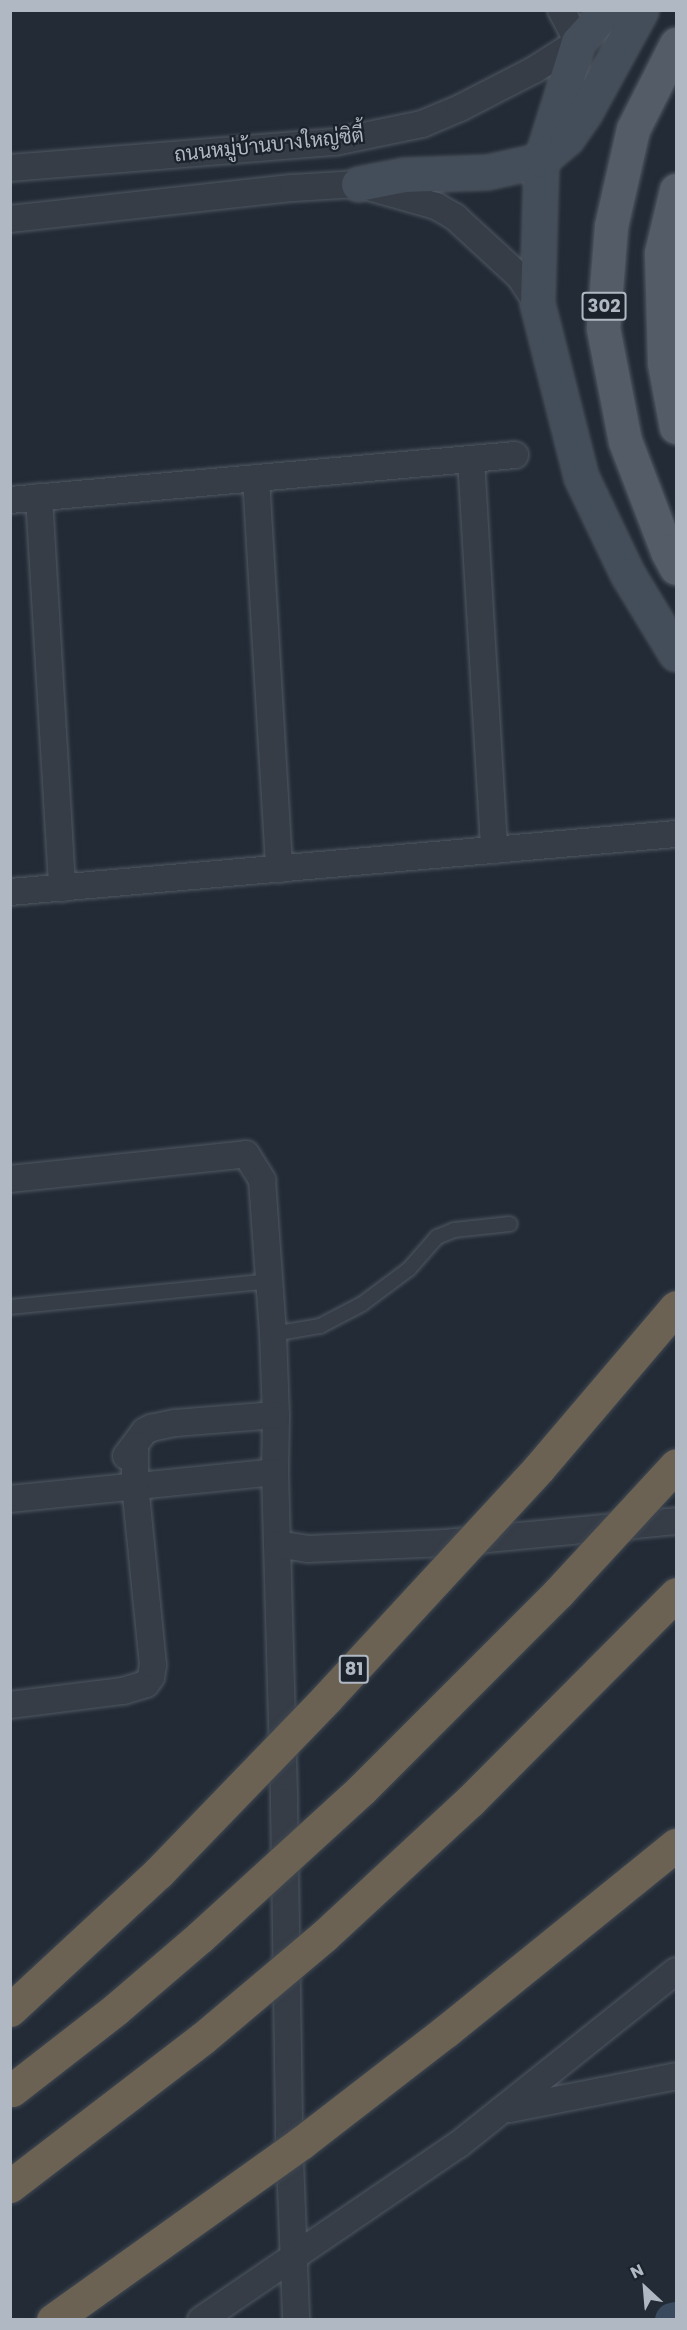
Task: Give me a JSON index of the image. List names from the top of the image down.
{
  "streets": {
    "highway": ["81"],
    "main road": ["302"],
    "street": ["ถนนหมู่บ้านบางใหญ่ซิตี้"]
  },
  "north": "top left"
}
